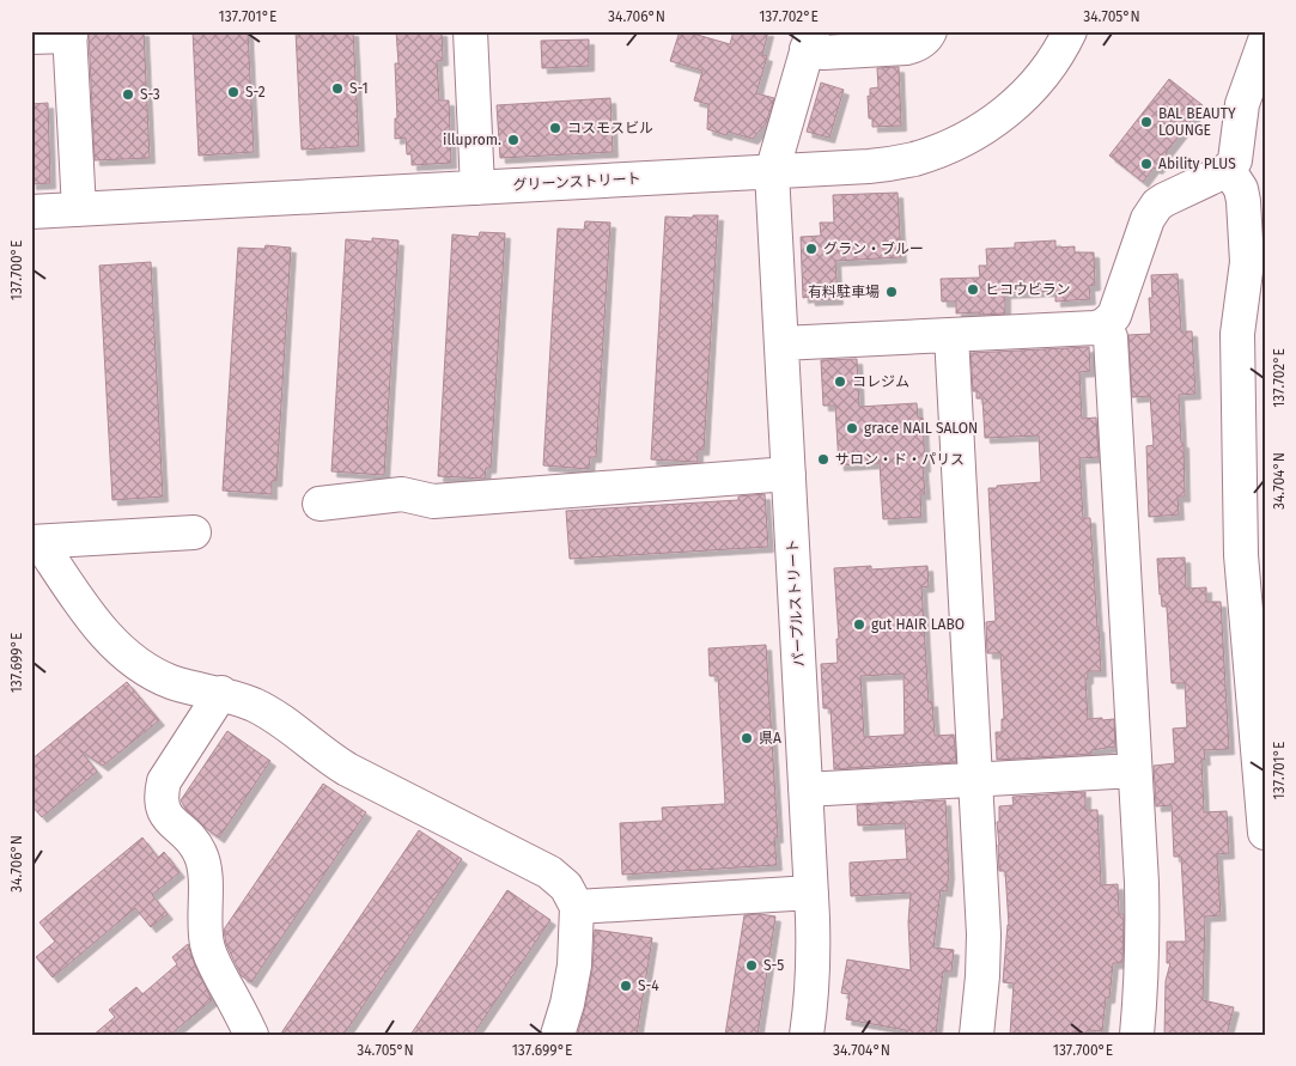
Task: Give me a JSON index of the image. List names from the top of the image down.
{
  "streets": {
    "street": ["グリーンストリート", "パープルストリート"]
  },
  "crossings": [
    ["グリーンストリート", "パープルストリート"]
  ],
  "places": [
    "S-1",
    "S-2",
    "S-3",
    "BAL BEAUTY LOUNGE",
    "コスモスビル",
    "illuprom.",
    "Ability PLUS",
    "グラン・ブルー",
    "ヒコウビラン",
    "有料駐車場",
    "コレジム",
    "grace NAIL SALON",
    "サロン・ド・パリス",
    "gut HAIR LABO",
    "県A",
    "S-5",
    "S-4"
  ],
  "coordinates": [
    "137.701°E",
    "34.706°N",
    "137.702°E",
    "34.705°N",
    "137.700°E",
    "34.704°N",
    "137.699°E"
  ]
}
